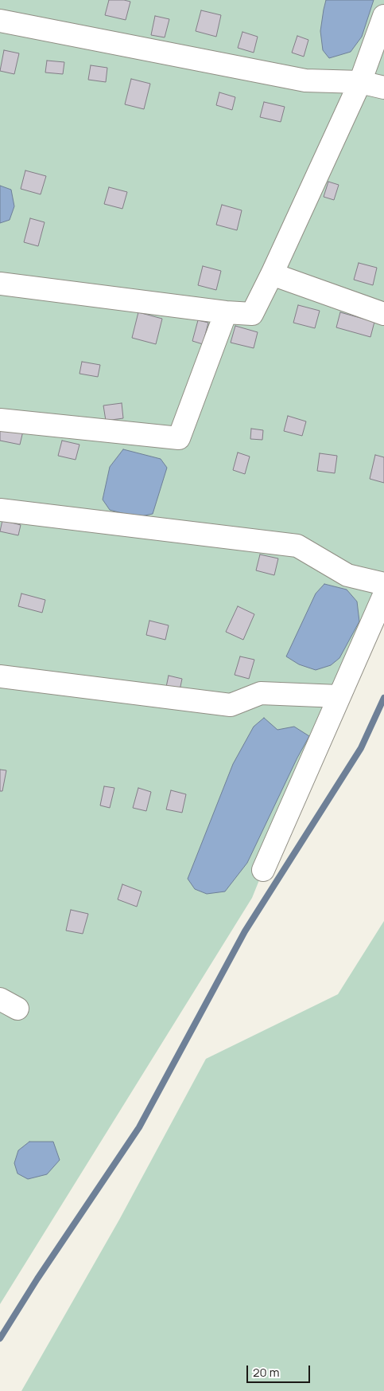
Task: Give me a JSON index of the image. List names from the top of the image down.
{
  "scale_bar": "20 m"
}
